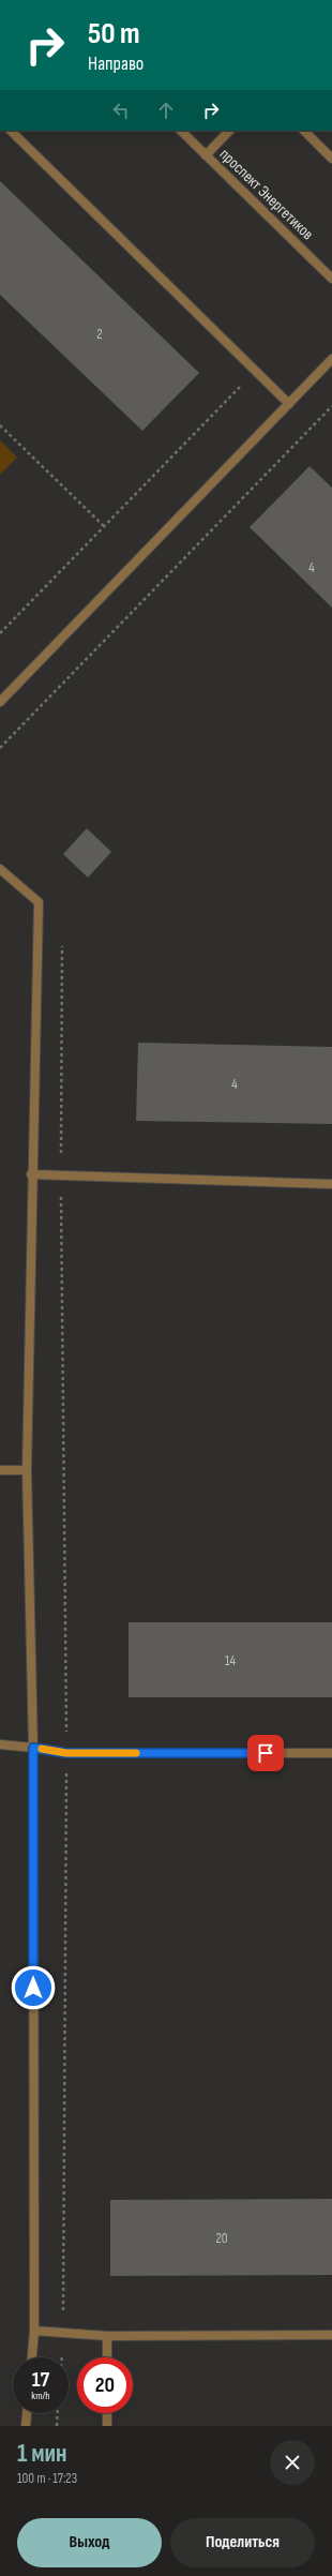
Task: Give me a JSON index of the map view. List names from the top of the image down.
{
  "streets": {
    "street": ["проспект Энергетиков"]
  },
  "house_numbers": [
    "2",
    "4",
    "4",
    "14",
    "20"
  ],
  "page": {
    "turn": ["50 m", "Направо"],
    "speed": "17 km/h",
    "limit": "20",
    "heading": ["1 мин", "100 m · 17:23"],
    "buttons": ["Выход", "Поделиться"]
  }
}
